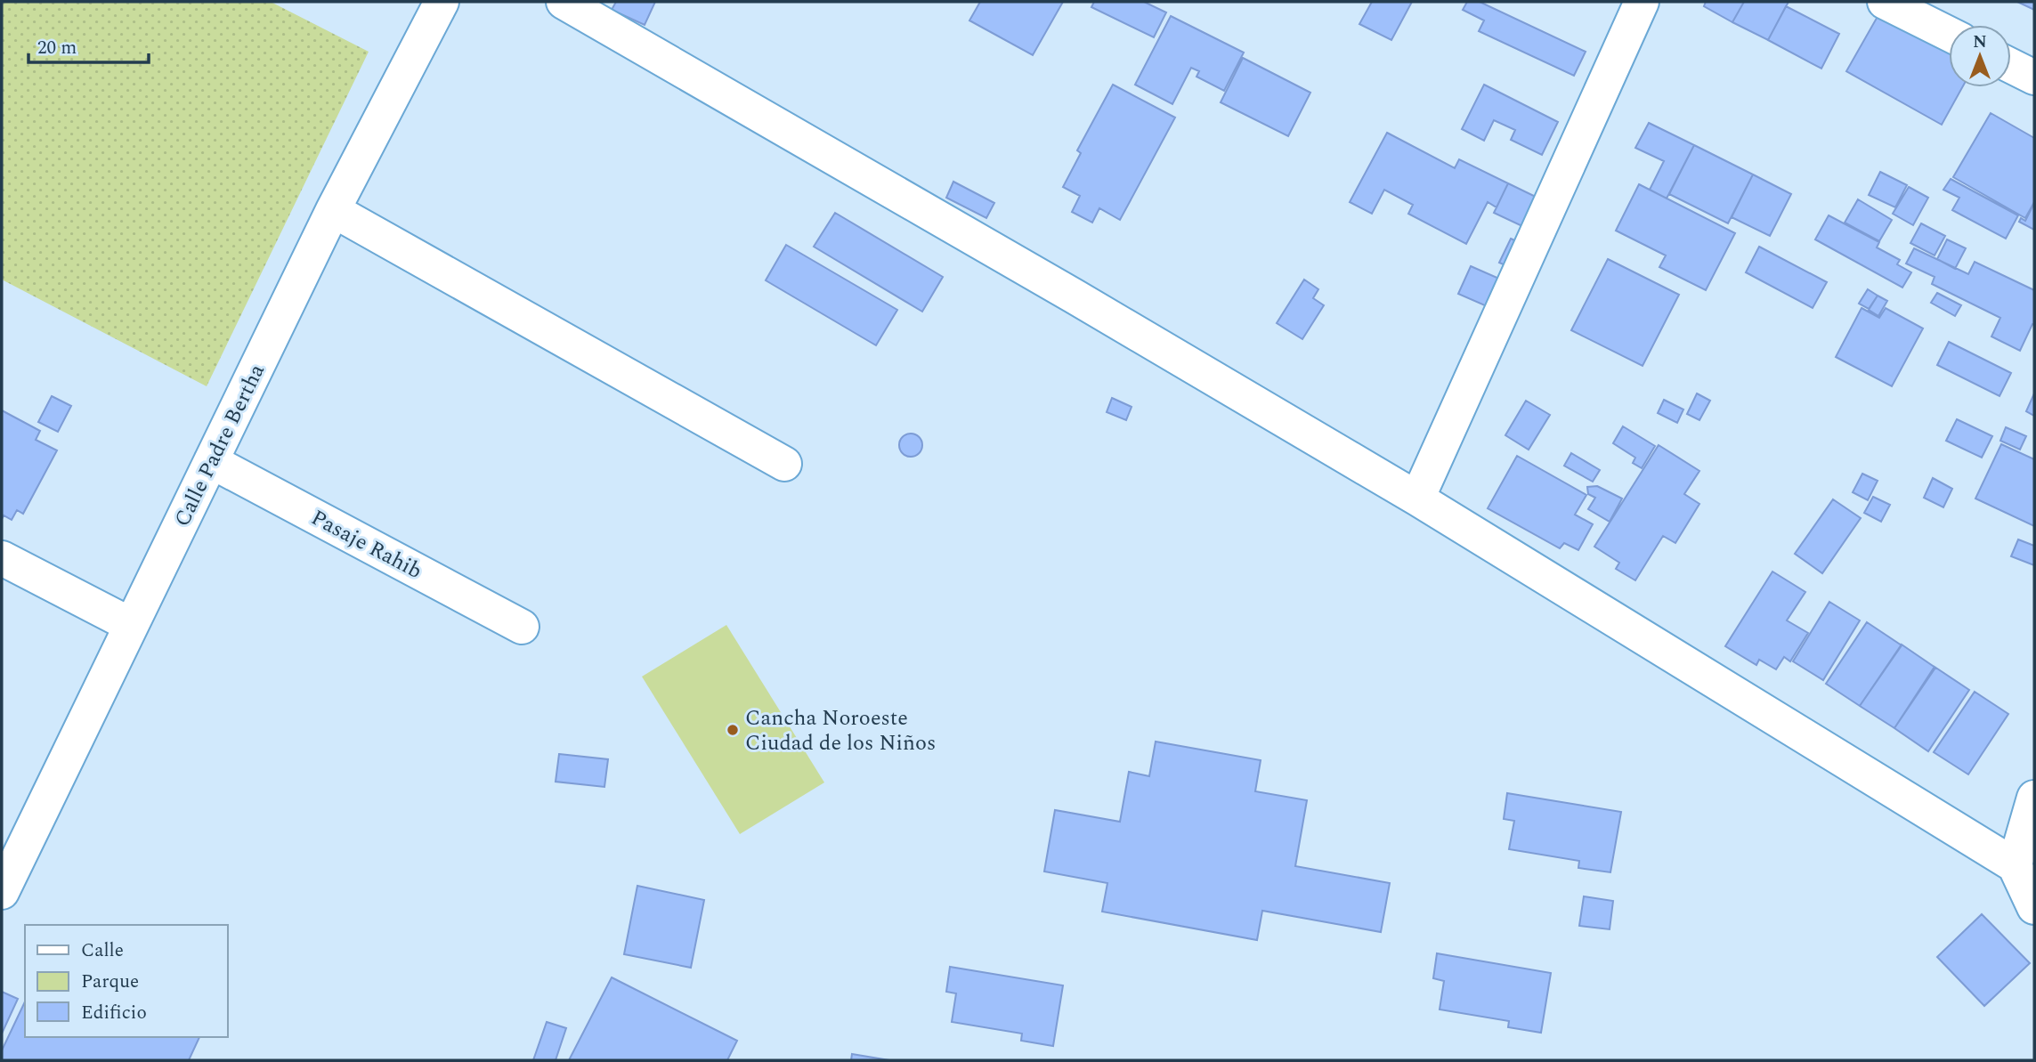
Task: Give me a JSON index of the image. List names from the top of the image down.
{
  "streets": {
    "street": ["Calle Padre Bertha", "Pasaje Rahib"]
  },
  "crossings": [
    ["Calle Padre Bertha", "Pasaje Rahib"]
  ],
  "places": ["Cancha Noroeste Ciudad de los Niños"],
  "legend": ["Calle", "Parque", "Edificio"],
  "scale_bar": "20 m",
  "north": "top"
}
